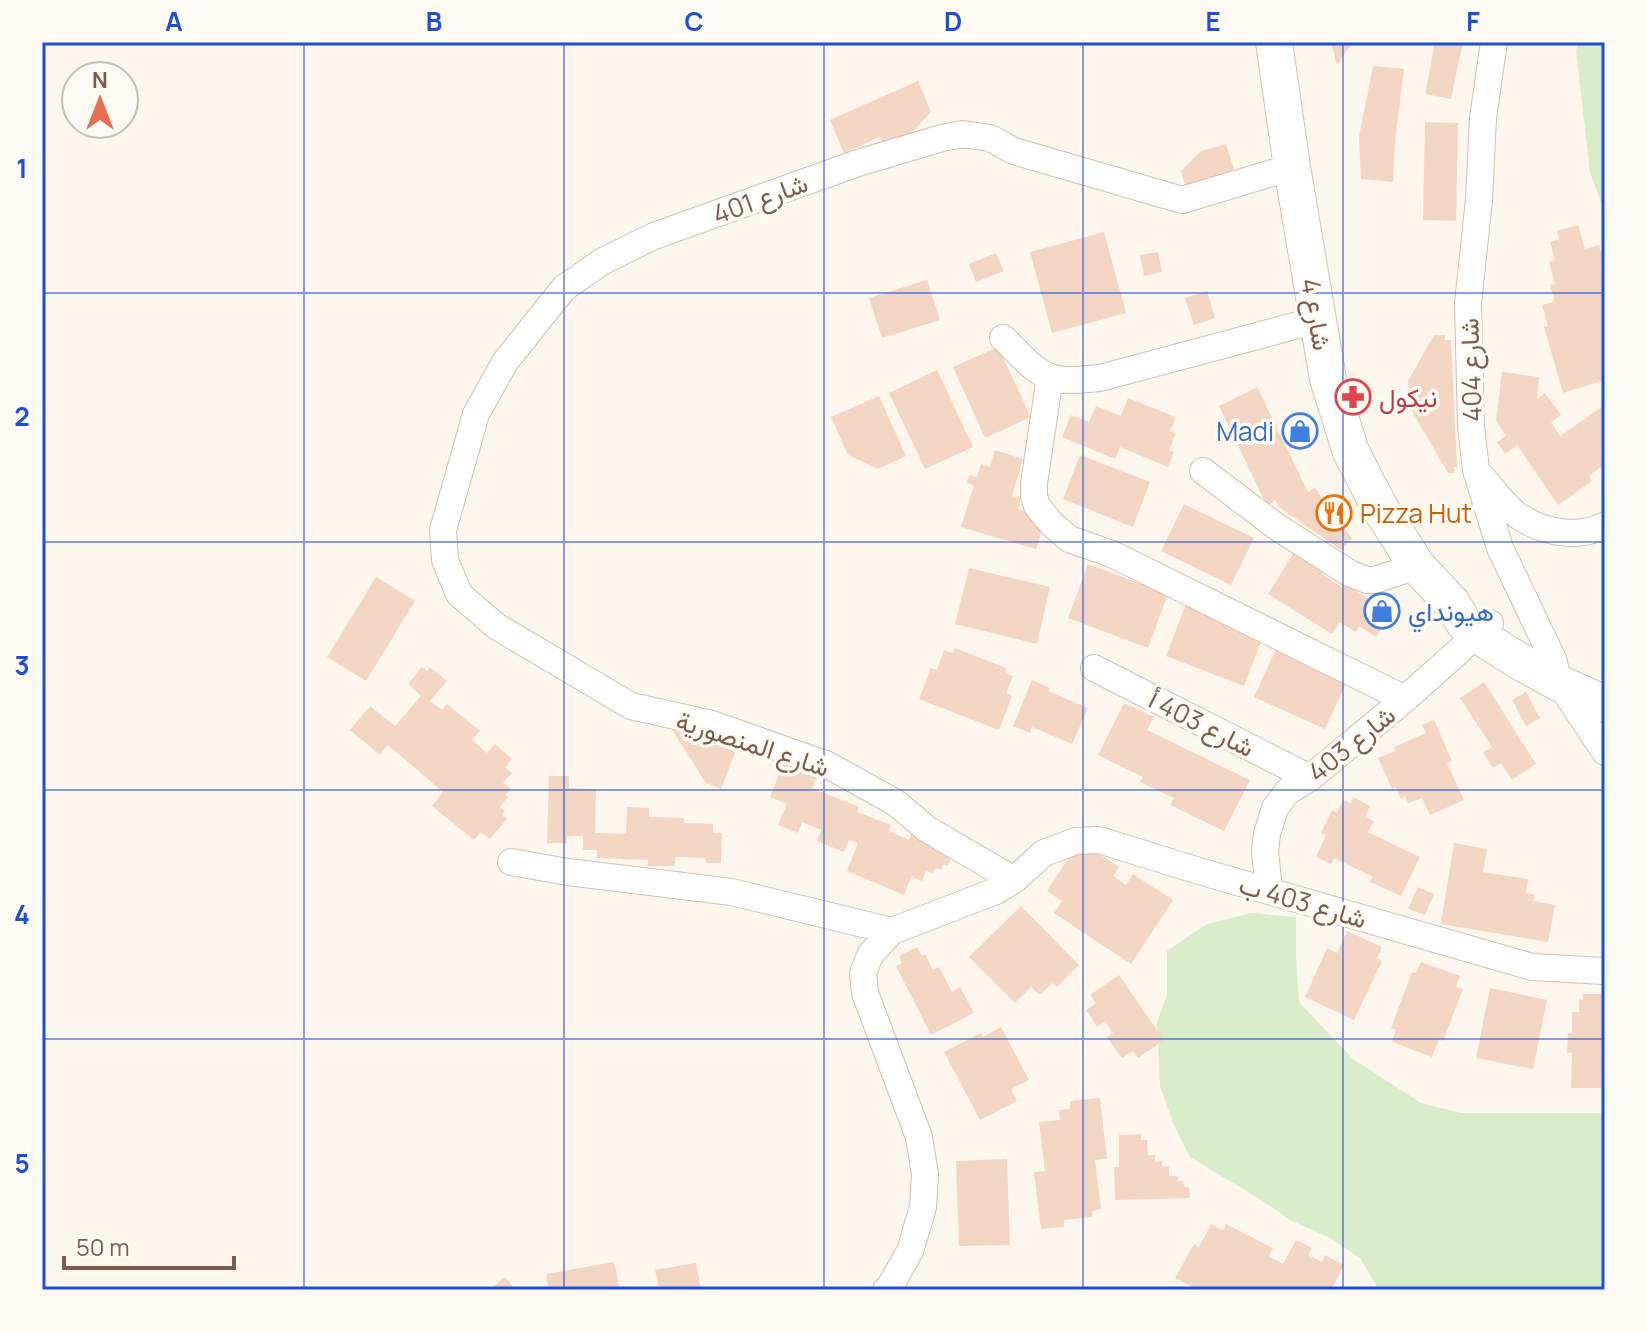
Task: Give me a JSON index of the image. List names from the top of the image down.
{
  "streets": {
    "main road": ["شارع 4"],
    "street": [
      "شارع 401",
      "شارع 404",
      "شارع 403 أ",
      "شارع المنصورية",
      "شارع 403",
      "شارع 403 ب"
    ]
  },
  "crossings": [
    ["شارع 401", "شارع 4"],
    ["شارع 401", "شارع المنصورية"],
    ["شارع 4", "شارع 404"],
    ["شارع 4", "شارع 403"],
    ["شارع 403 أ", "شارع 403"],
    ["شارع المنصورية", "شارع 403 ب"],
    ["شارع 403", "شارع 403 ب"]
  ],
  "places": {
    "pharmacy": ["نيكول"],
    "shop": ["Madi", "هيونداي"],
    "restaurant": ["Pizza Hut"]
  },
  "scale_bar": "50 m",
  "north": "top",
  "grid": {
    "columns": [
      "A",
      "B",
      "C",
      "D",
      "E",
      "F"
    ],
    "rows": [
      "1",
      "2",
      "3",
      "4",
      "5"
    ]
  }
}
